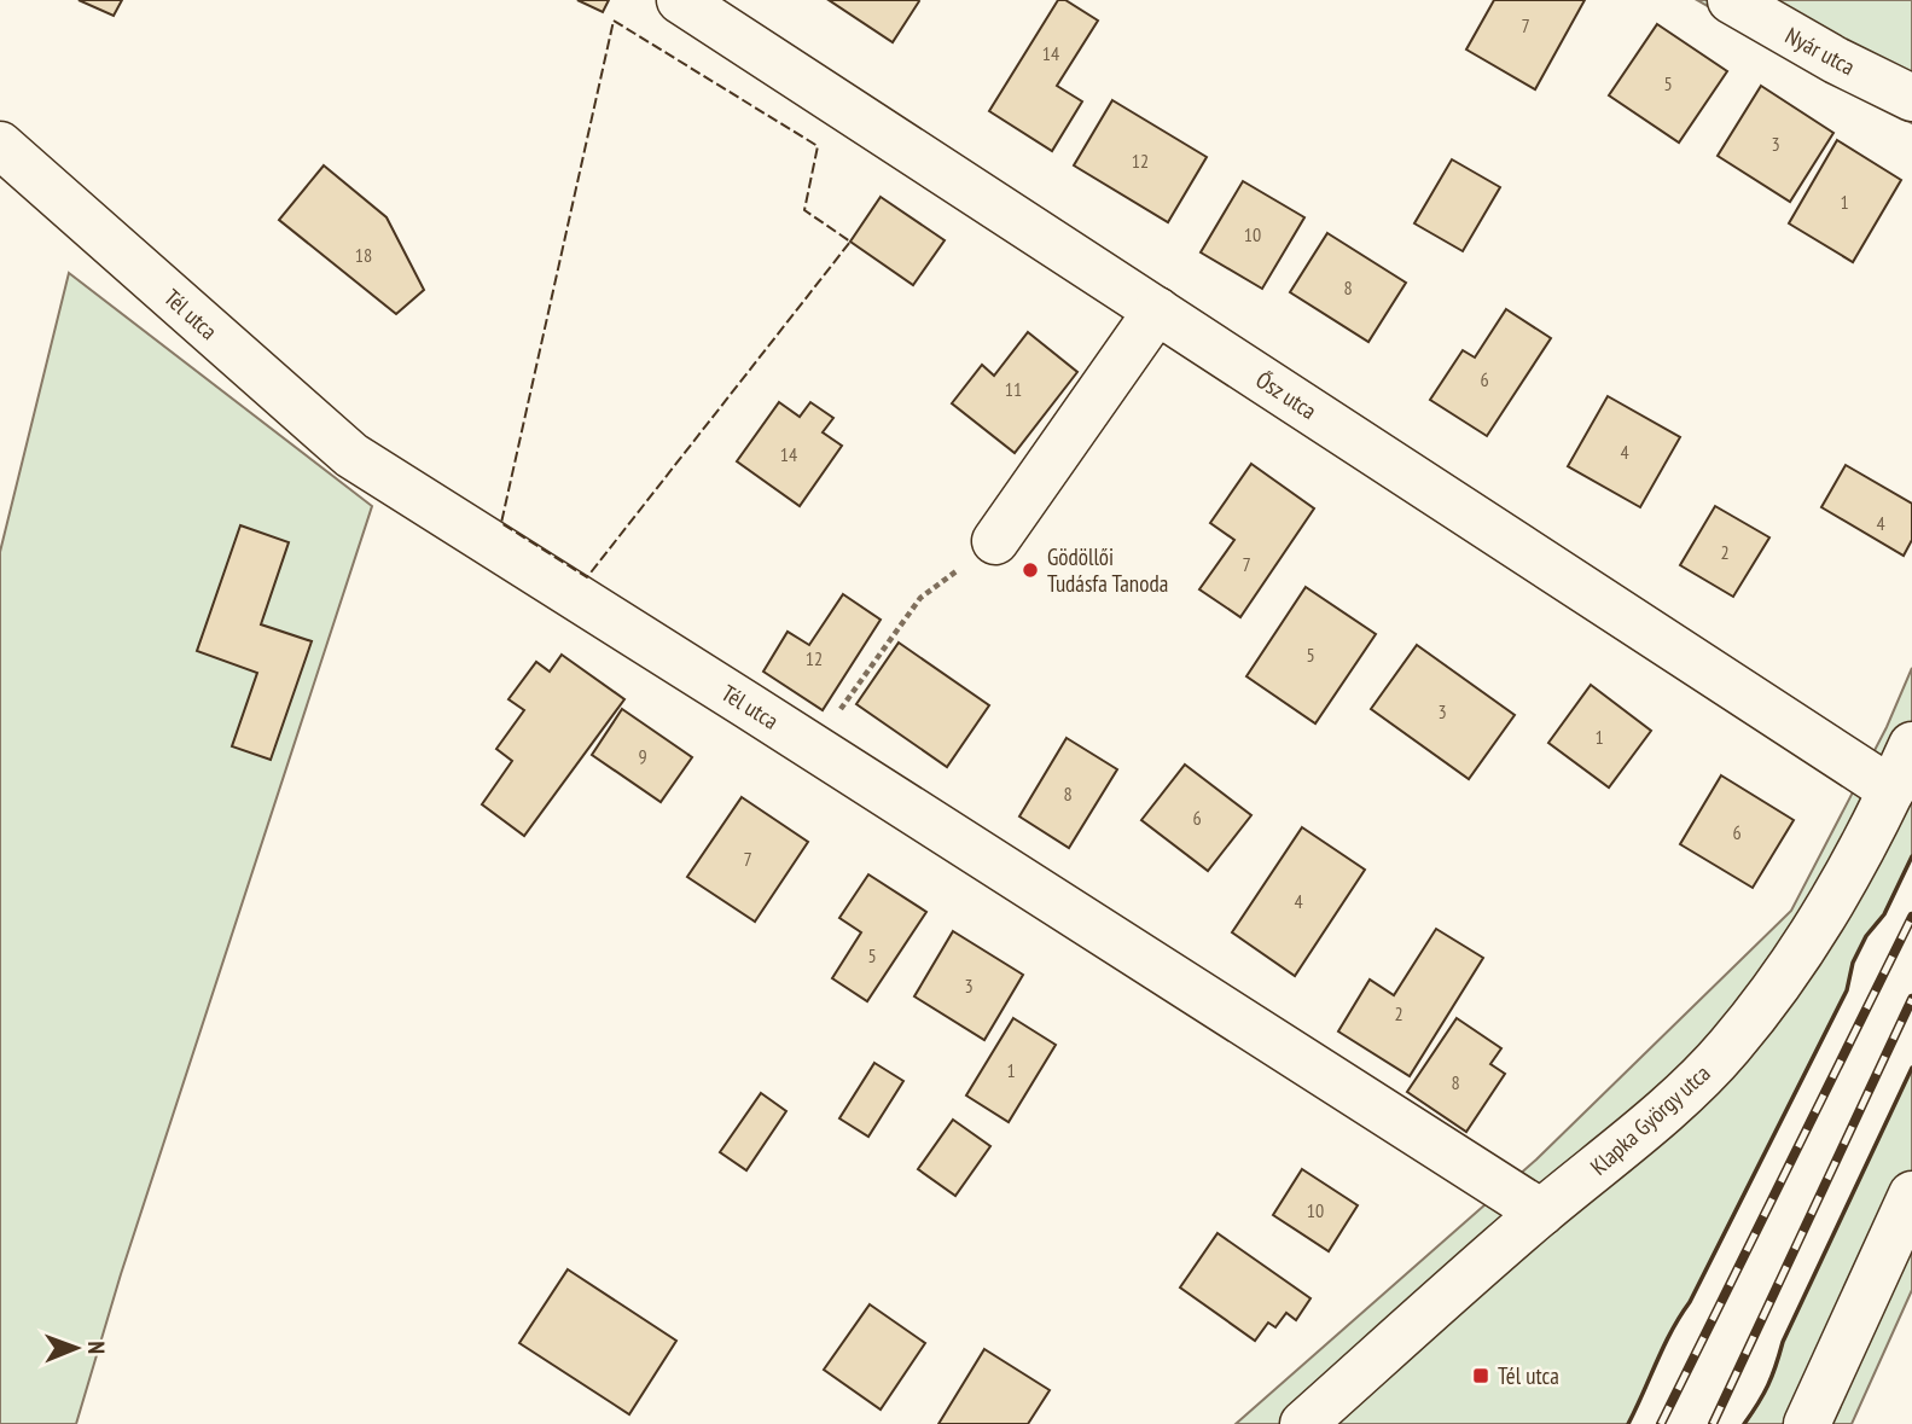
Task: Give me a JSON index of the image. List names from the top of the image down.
{
  "streets": {
    "street": [
      "Nyár utca",
      "Tél utca",
      "Ősz utca",
      "Klapka György utca"
    ]
  },
  "crossings": [
    ["Tél utca", "Klapka György utca"],
    ["Ősz utca", "Klapka György utca"]
  ],
  "places": {
    "other": ["Gödöllői Tudásfa Tanoda"],
    "transit": ["Tél utca"]
  },
  "house_numbers": [
    "7",
    "14",
    "5",
    "3",
    "12",
    "1",
    "10",
    "18",
    "8",
    "6",
    "11",
    "4",
    "14",
    "4",
    "2",
    "7",
    "5",
    "12",
    "3",
    "1",
    "9",
    "8",
    "6",
    "6",
    "7",
    "4",
    "5",
    "3",
    "2",
    "1",
    "8",
    "10"
  ],
  "north": "right"
}
